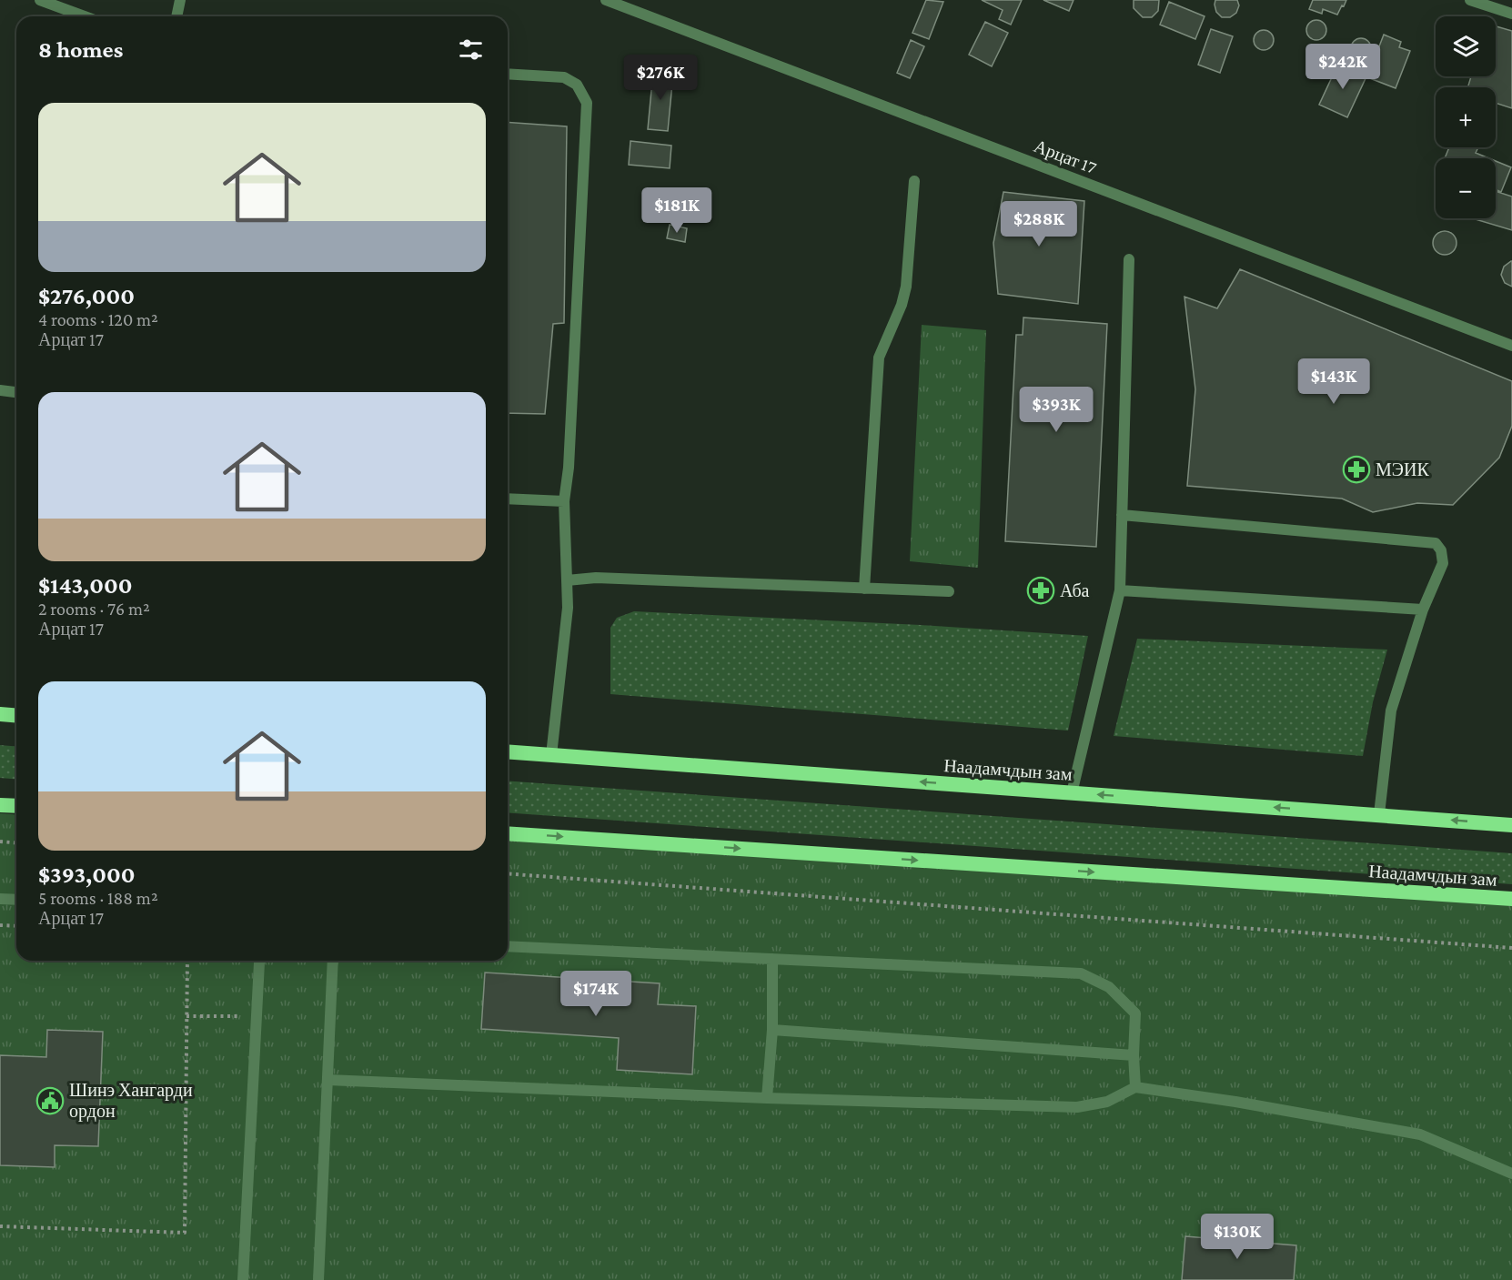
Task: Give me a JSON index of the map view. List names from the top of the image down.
{
  "streets": {
    "highway": ["Наадамчдын зам"],
    "street": ["Арцат 17"]
  },
  "places": {
    "pharmacy": ["МЭИК", "Аба"],
    "public building": ["Шинэ Хангарди ордон"]
  },
  "page": {
    "map_buttons": ["+", "−"],
    "heading": "8 homes",
    "price": [
      "$242K",
      "$276K",
      "$181K",
      "$288K",
      "$143K",
      "$393K",
      "$174K",
      "$130K"
    ],
    "list": [
      {
        "name": "$276,000",
        "note": "4 rooms · 120 m² · Арцат 17"
      },
      {
        "name": "$143,000",
        "note": "2 rooms · 76 m² · Арцат 17"
      },
      {
        "name": "$393,000",
        "note": "5 rooms · 188 m² · Арцат 17"
      }
    ]
  }
}
